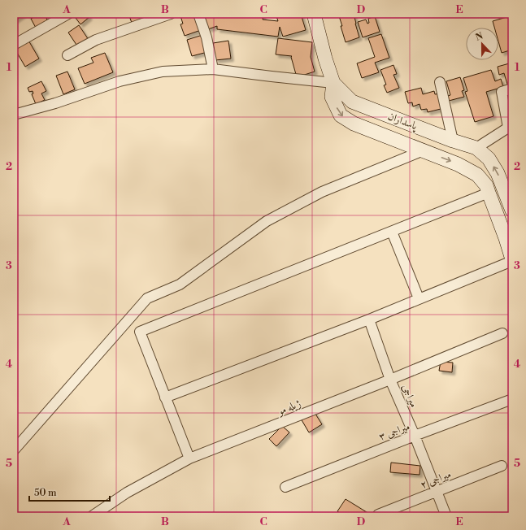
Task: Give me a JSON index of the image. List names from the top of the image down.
{
  "streets": {
    "main road": ["پاسداران"],
    "street": [
      "میراجی",
      "ژیله مو",
      "میراجی ۳",
      "میراجی ۲"
    ]
  },
  "crossings": [
    ["میراجی", "ژیله مو"],
    ["میراجی", "میراجی ۳"],
    ["میراجی", "میراجی ۲"]
  ],
  "scale_bar": "50 m",
  "north": "top",
  "grid": {
    "columns": [
      "A",
      "B",
      "C",
      "D",
      "E"
    ],
    "rows": [
      "1",
      "2",
      "3",
      "4",
      "5"
    ]
  }
}
